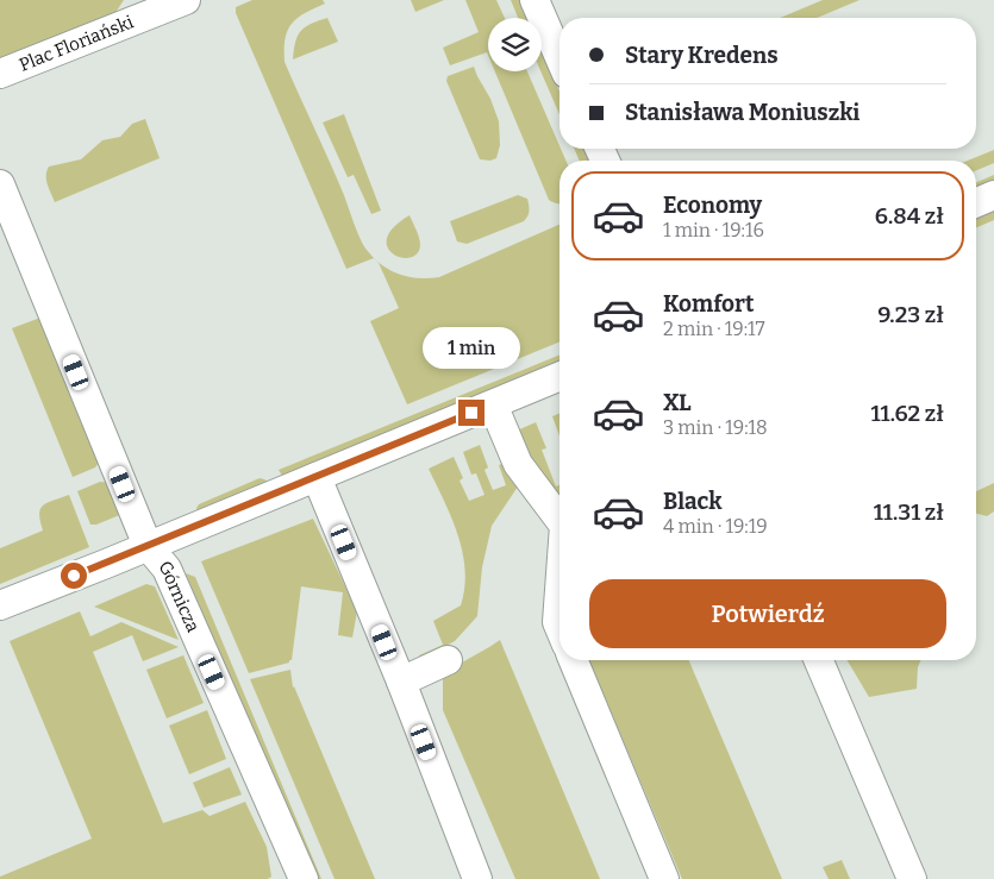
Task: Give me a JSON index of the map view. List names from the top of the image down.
{
  "streets": {
    "street": ["Plac Floriański", "Górnicza"]
  },
  "page": {
    "banner": ["Stary Kredens", "Stanisława Moniuszki"],
    "list": [
      {
        "name": "Economy",
        "note": "1 min · 19:16",
        "value": "6.84 zł"
      },
      {
        "name": "Komfort",
        "note": "2 min · 19:17",
        "value": "9.23 zł"
      },
      {
        "name": "XL",
        "note": "3 min · 19:18",
        "value": "11.62 zł"
      },
      {
        "name": "Black",
        "note": "4 min · 19:19",
        "value": "11.31 zł"
      }
    ],
    "bubble": "1 min",
    "buttons": "Potwierdź"
  }
}
